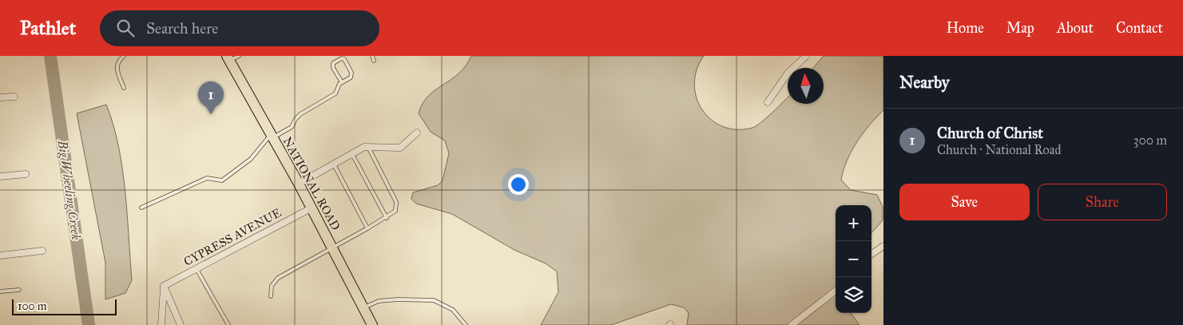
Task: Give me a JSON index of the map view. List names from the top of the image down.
{
  "streets": {
    "main road": ["NATIONAL ROAD"],
    "street": ["CYPRESS AVENUE"]
  },
  "crossings": [
    ["NATIONAL ROAD", "CYPRESS AVENUE"]
  ],
  "water": ["Big Wheeling Creek"],
  "scale_bar": "100 m",
  "north": "top",
  "page": {
    "header": "Pathlet",
    "search": "Search here",
    "nav": [
      "Home",
      "Map",
      "About",
      "Contact"
    ],
    "heading": "Nearby",
    "pins": "1",
    "list": [
      {
        "mark": "1",
        "name": "Church of Christ",
        "note": "Church · National Road",
        "value": "300 m"
      }
    ],
    "buttons": ["Save", "Share"],
    "map_buttons": ["+", "−"],
    "scale": "100 m"
  }
}
